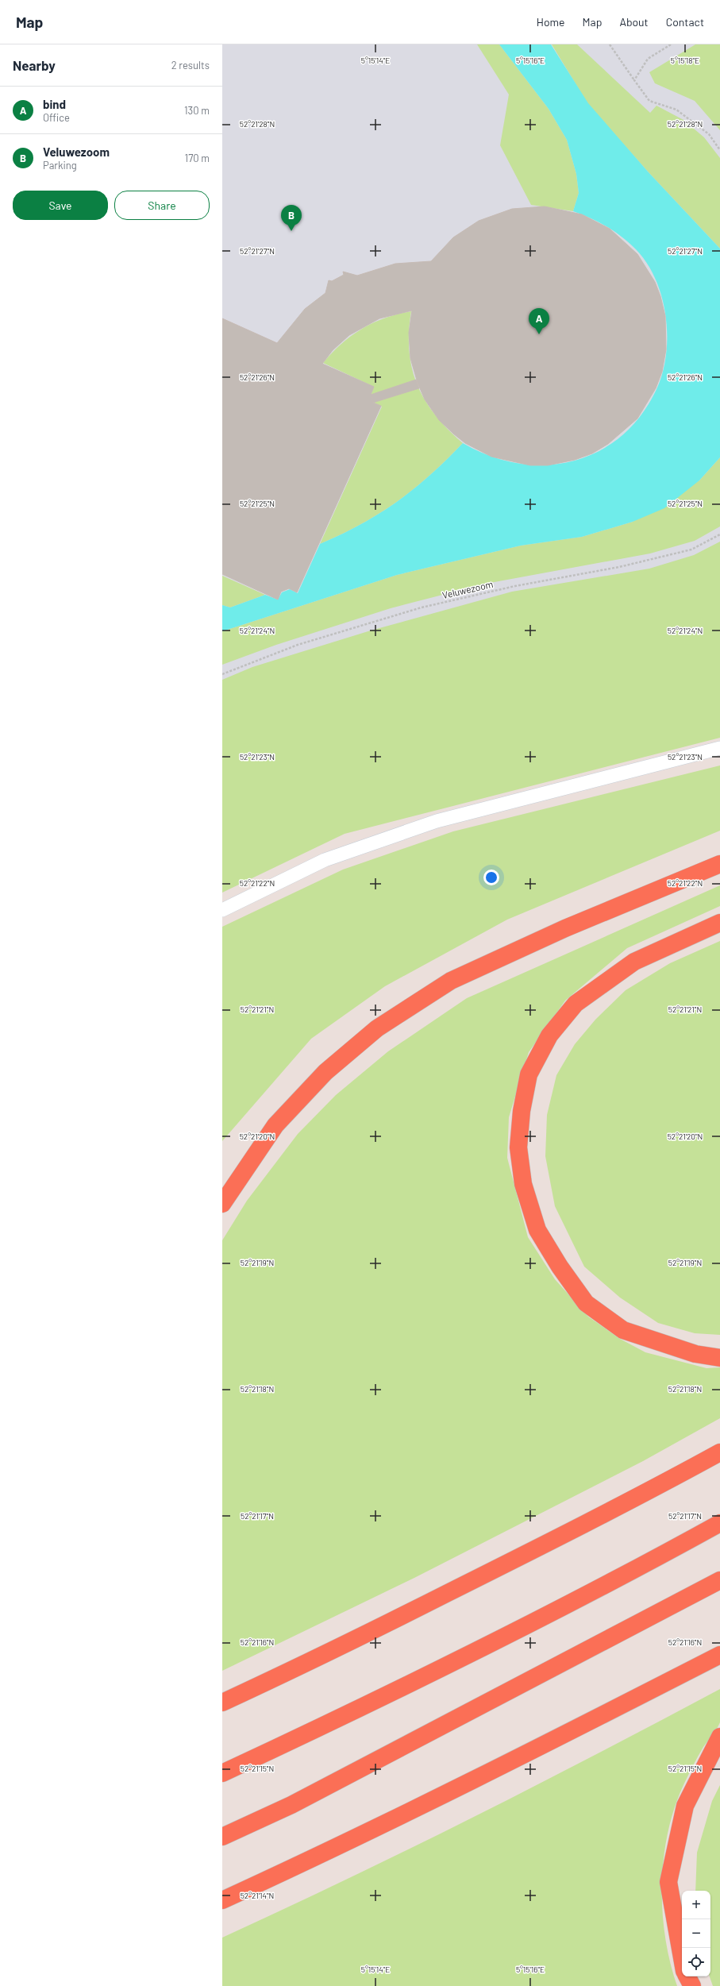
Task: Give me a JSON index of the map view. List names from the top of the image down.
{
  "streets": {
    "path": ["Veluwezoom"]
  },
  "page": {
    "header": "Map",
    "nav": [
      "Home",
      "Map",
      "About",
      "Contact"
    ],
    "heading": ["Nearby", "2 results"],
    "list": [
      {
        "mark": "A",
        "name": "bind",
        "note": "Office",
        "value": "130 m"
      },
      {
        "mark": "B",
        "name": "Veluwezoom",
        "note": "Parking",
        "value": "170 m"
      }
    ],
    "buttons": ["Save", "Share"],
    "pins": ["B", "A"],
    "map_buttons": ["+", "−"]
  },
  "coordinates": [
    "5°15'14\"E",
    "5°15'16\"E",
    "5°15'18\"E",
    "52°21'28\"N",
    "52°21'27\"N",
    "52°21'26\"N",
    "52°21'25\"N",
    "52°21'24\"N",
    "52°21'23\"N",
    "52°21'22\"N",
    "52°21'21\"N",
    "52°21'20\"N",
    "52°21'19\"N",
    "52°21'18\"N",
    "52°21'17\"N",
    "52°21'16\"N",
    "52°21'15\"N",
    "52°21'14\"N"
  ]
}
